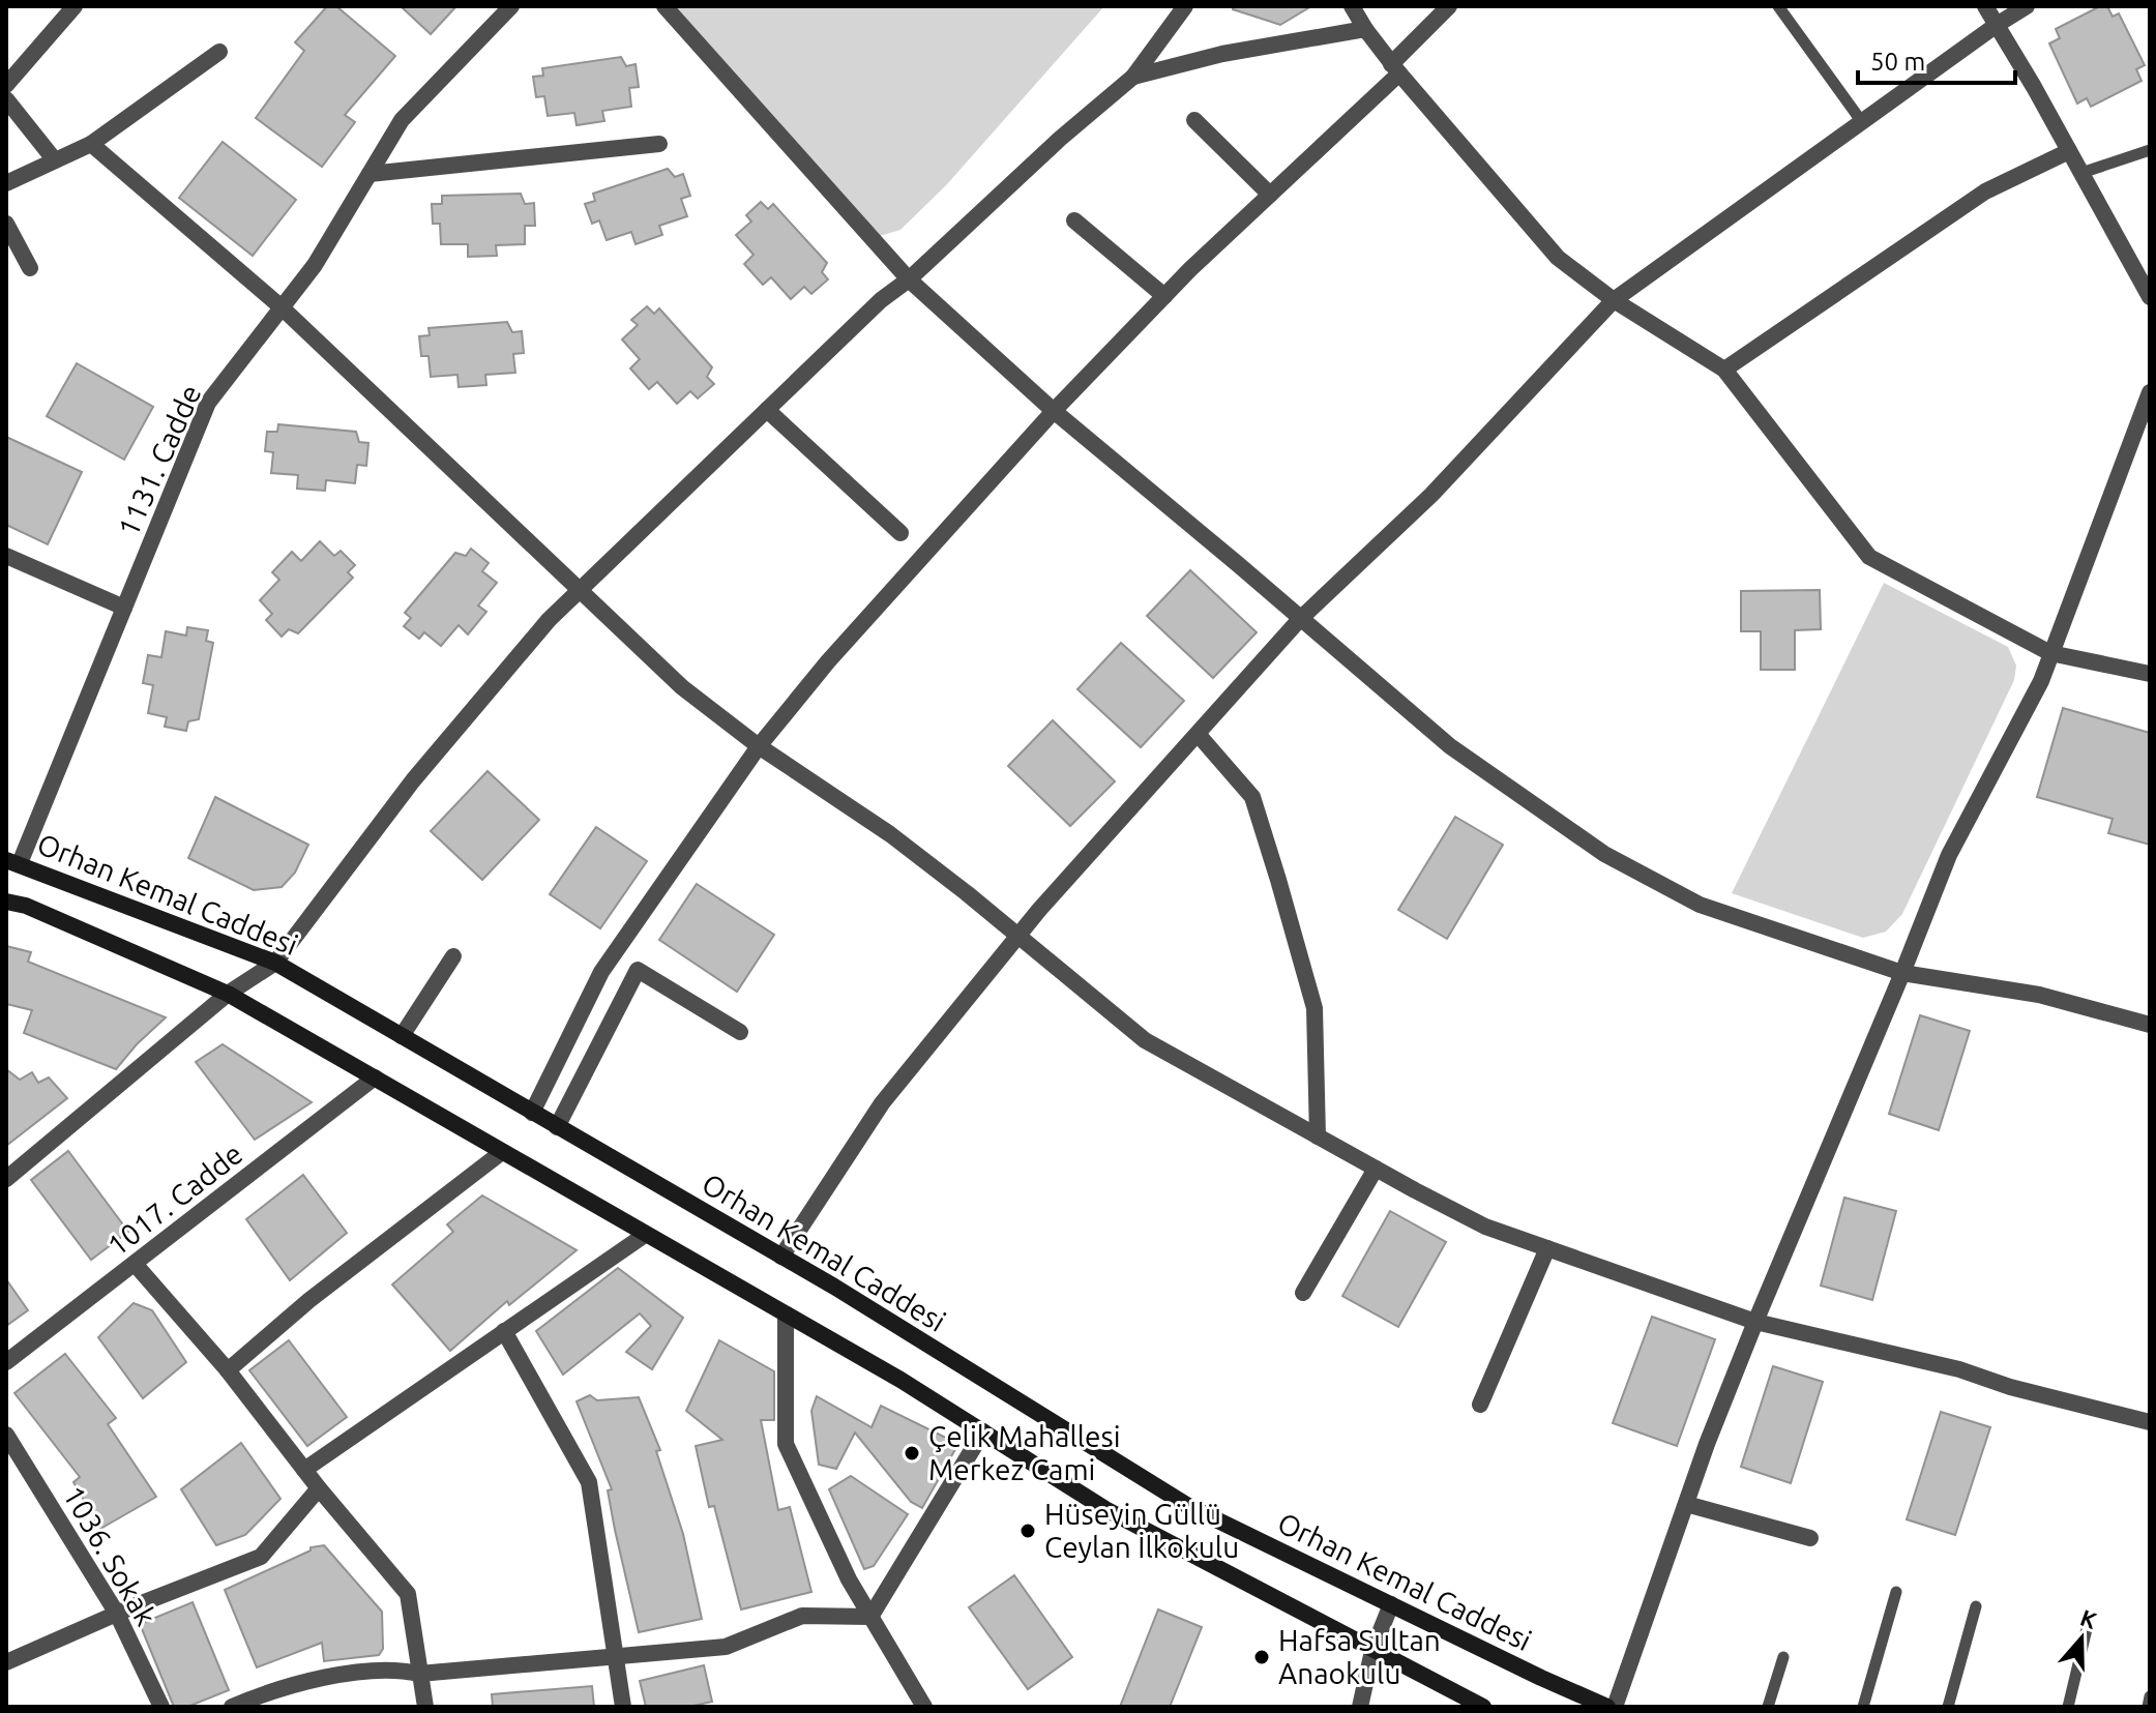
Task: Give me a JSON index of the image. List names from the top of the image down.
{
  "streets": {
    "main road": ["Orhan Kemal Caddesi"],
    "street": ["1131. Cadde", "1017. Cadde", "1036. Sokak"]
  },
  "crossings": [
    ["1131. Cadde", "Orhan Kemal Caddesi"]
  ],
  "places": ["Çelik Mahallesi Merkez Cami", "Hüseyin Güllü Ceylan İlkokulu", "Hafsa Sultan Anaokulu"],
  "scale_bar": "50 m",
  "north": "top"
}
